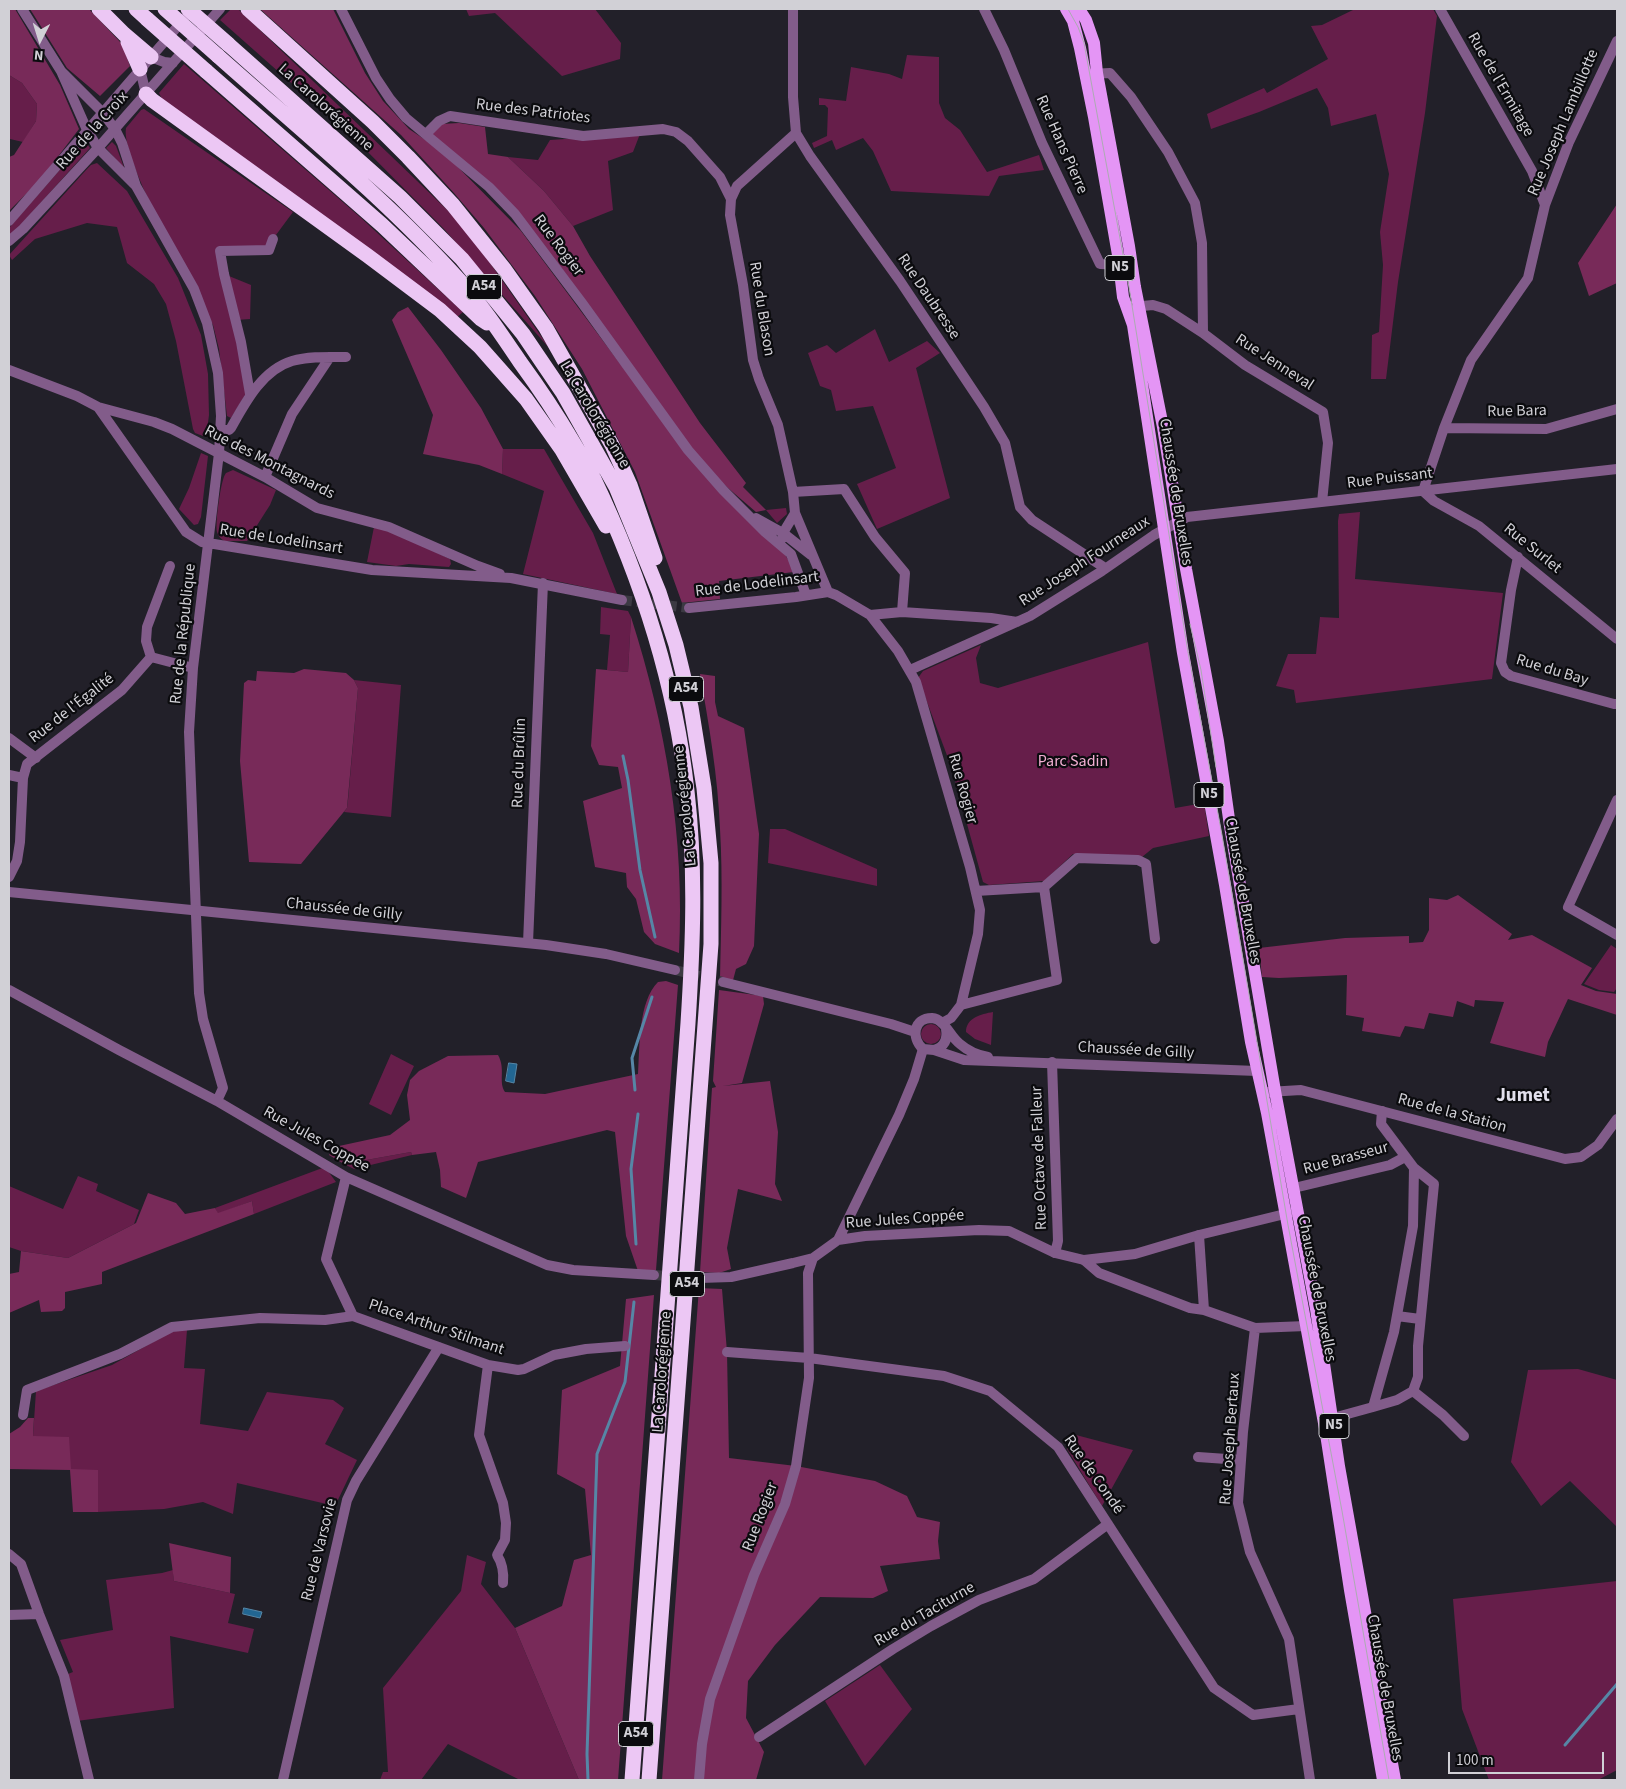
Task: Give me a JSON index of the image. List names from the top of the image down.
{
  "streets": {
    "highway": ["La Carolorégienne", "A54"],
    "main road": ["N5", "Chaussée de Bruxelles"],
    "street": [
      "Rue de l'Ermitage",
      "Rue des Patriotes",
      "Rue Joseph Lambillotte",
      "Rue de la Croix",
      "Rue Hans Pierre",
      "Rue Rogier",
      "Rue Daubresse",
      "Rue du Blason",
      "Rue Jenneval",
      "Rue Bara",
      "Rue des Montagnards",
      "Rue Puissant",
      "Rue de Lodelinsart",
      "Rue Surlet",
      "Rue Joseph Fourneaux",
      "Rue de la République",
      "Rue du Bay",
      "Rue de l'Égalité",
      "Rue du Brûlin",
      "Chaussée de Gilly",
      "Rue de la Station",
      "Rue Jules Coppée",
      "Rue Octave de Falleur",
      "Rue Brasseur",
      "Place Arthur Stilmant",
      "Rue Joseph Bertaux",
      "Rue de Condé",
      "Rue de Varsovie",
      "Rue du Taciturne"
    ]
  },
  "crossings": [
    ["Rue de l'Ermitage", "Rue Joseph Lambillotte"],
    ["Rue des Patriotes", "Rue Rogier"],
    ["Rue des Patriotes", "Rue du Blason"],
    ["Rue Joseph Lambillotte", "Rue Bara"],
    ["Rue Joseph Lambillotte", "Rue Puissant"],
    ["Rue Joseph Lambillotte", "Rue Surlet"],
    ["Rue de la Croix", "Rue de la République"],
    ["Rue Hans Pierre", "Chaussée de Bruxelles"],
    ["Rue Rogier", "Rue du Blason"],
    ["Rue Rogier", "Rue de Lodelinsart"],
    ["Rue Rogier", "Rue Joseph Fourneaux"],
    ["Rue Rogier", "Rue Jules Coppée"],
    ["Rue Rogier", "Rue de Condé"],
    ["Rue Daubresse", "Rue Joseph Fourneaux"],
    ["Rue du Blason", "Rue de Lodelinsart"],
    ["Rue Jenneval", "Rue Puissant"],
    ["Rue Jenneval", "Chaussée de Bruxelles"],
    ["Rue des Montagnards", "Rue de Lodelinsart"],
    ["Rue des Montagnards", "Rue de la République"],
    ["Rue Puissant", "Chaussée de Bruxelles"],
    ["Rue Puissant", "Rue Surlet"],
    ["Rue Puissant", "Rue Joseph Fourneaux"],
    ["Chaussée de Bruxelles", "Rue Joseph Fourneaux"],
    ["Chaussée de Bruxelles", "Chaussée de Gilly"],
    ["Chaussée de Bruxelles", "Rue de la Station"],
    ["Chaussée de Bruxelles", "Rue Brasseur"],
    ["Rue de Lodelinsart", "Rue de la République"],
    ["Rue de Lodelinsart", "Rue du Brûlin"],
    ["Rue Surlet", "Rue du Bay"],
    ["Rue de la République", "Chaussée de Gilly"],
    ["Rue de la République", "Rue Jules Coppée"],
    ["Rue du Brûlin", "Chaussée de Gilly"],
    ["Chaussée de Gilly", "Rue Octave de Falleur"],
    ["Rue Jules Coppée", "Rue Octave de Falleur"],
    ["Place Arthur Stilmant", "Rue de Varsovie"],
    ["Rue Joseph Bertaux", "Rue de Condé"],
    ["Rue de Condé", "Rue du Taciturne"]
  ],
  "districts": ["Jumet"],
  "parks": ["Parc Sadin"],
  "scale_bar": "100 m",
  "north": "bottom"
}
